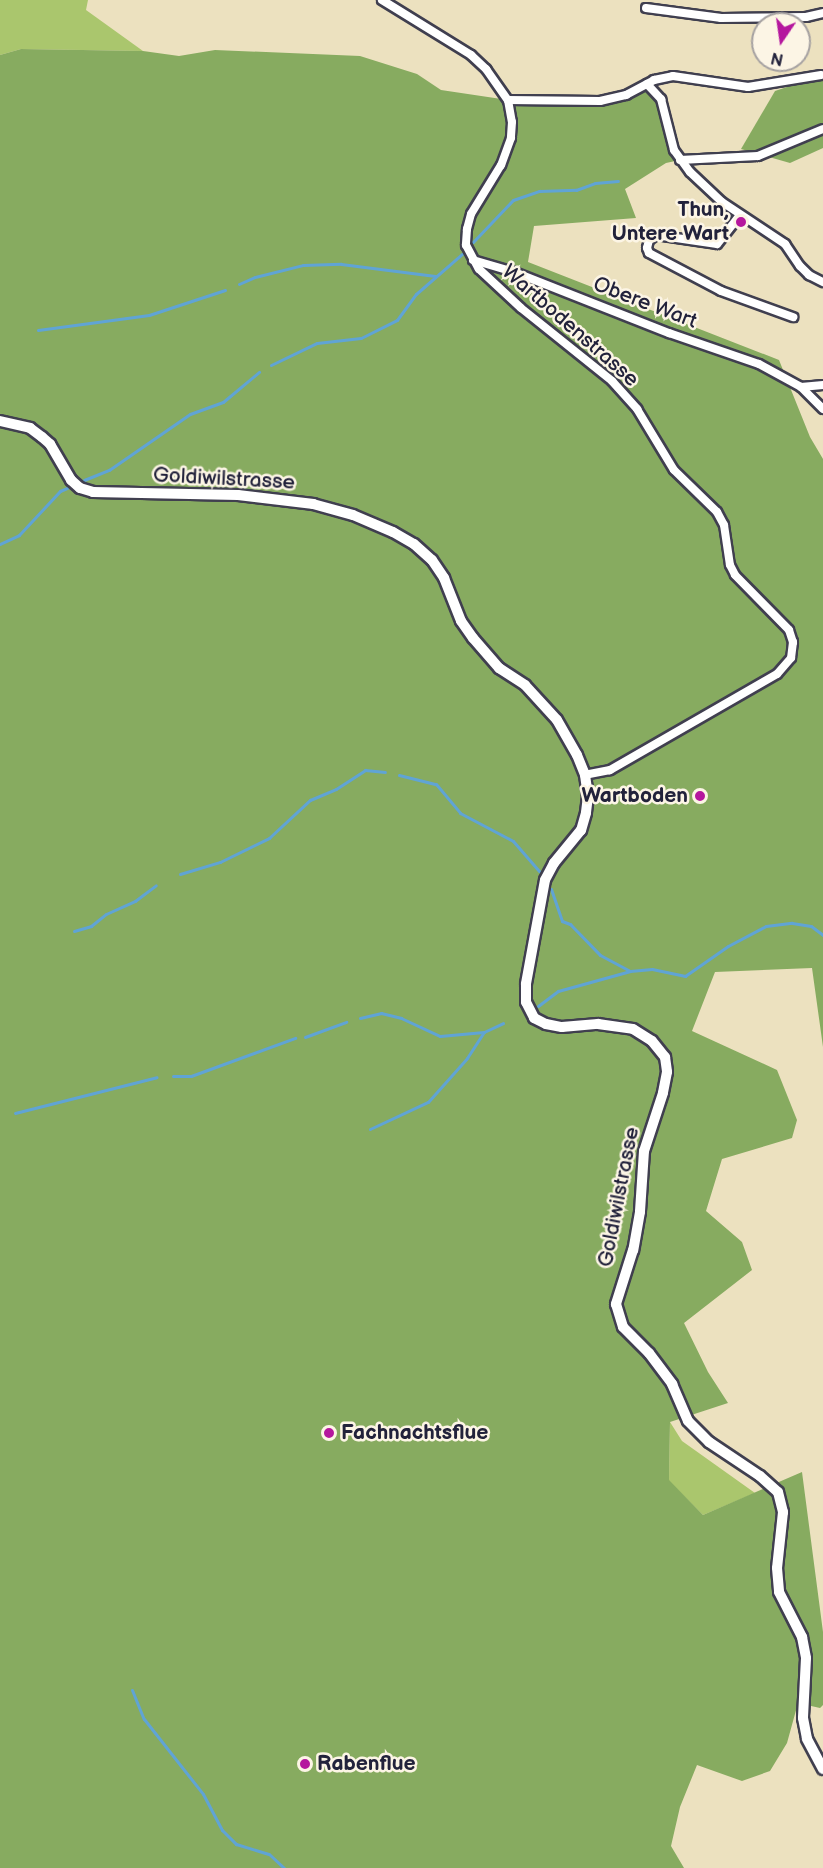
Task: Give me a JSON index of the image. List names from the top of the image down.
{
  "streets": {
    "street": ["Obere Wart", "Wartbodenstrasse", "Goldiwilstrasse"]
  },
  "crossings": [
    ["Obere Wart", "Wartbodenstrasse"],
    ["Wartbodenstrasse", "Goldiwilstrasse"]
  ],
  "places": [
    "Thun, Untere Wart",
    "Wartboden",
    "Fachnachtsflue",
    "Rabenflue"
  ],
  "north": "bottom"
}
